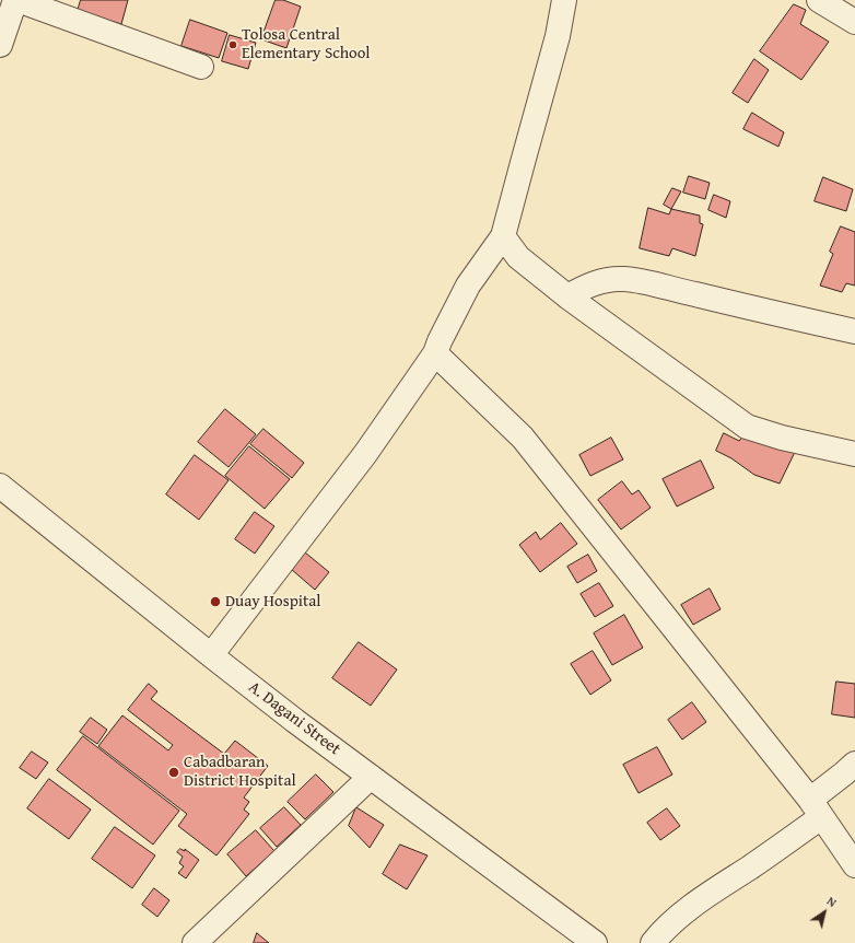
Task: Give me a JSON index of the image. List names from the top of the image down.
{
  "streets": {
    "street": ["A. Dagani Street"]
  },
  "places": ["Tolosa Central Elementary School", "Duay Hospital", "Cabadbaran District Hospital"],
  "north": "top right"
}
